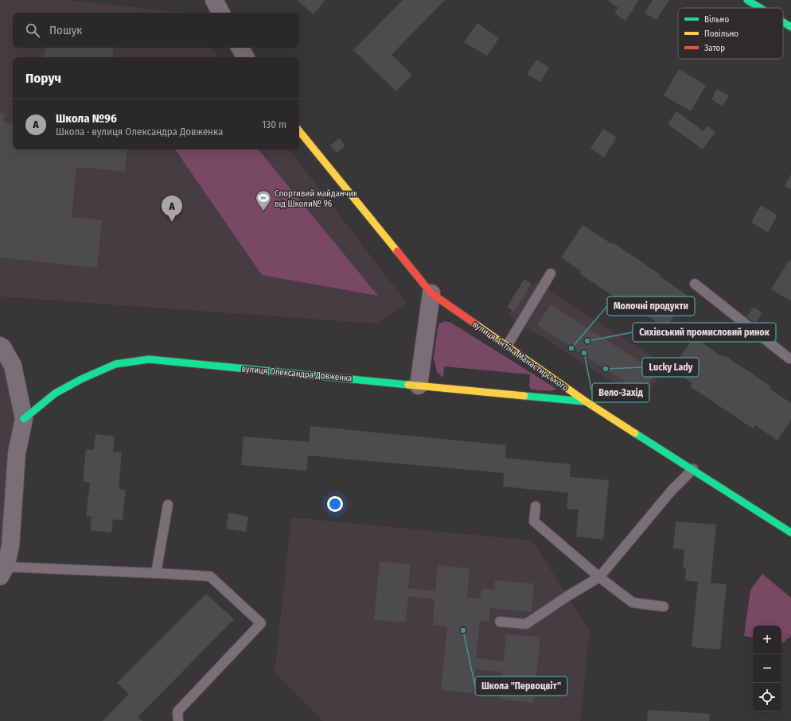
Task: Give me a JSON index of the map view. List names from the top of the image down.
{
  "streets": {
    "street": ["вулиця Антіна Манастирського", "вулиця Олександра Довженка"]
  },
  "crossings": [
    ["вулиця Антіна Манастирського", "вулиця Олександра Довженка"]
  ],
  "places": {
    "sports": ["Спортивий майданчик від Школи№ 96"],
    "other": [
      "Сихівський промисловий ринок",
      "Молочні продукти",
      "Вело-Захід",
      "Lucky Lady",
      "Школа \"Первоцвіт\""
    ]
  },
  "legend": ["Вільно", "Повільно", "Затор"],
  "page": {
    "search": "Пошук",
    "heading": "Поруч",
    "list": [
      {
        "mark": "A",
        "name": "Школа №96",
        "note": "Школа · вулиця Олександра Довженка",
        "value": "130 m"
      }
    ],
    "pins": "A",
    "map_buttons": ["+", "−"]
  }
}
